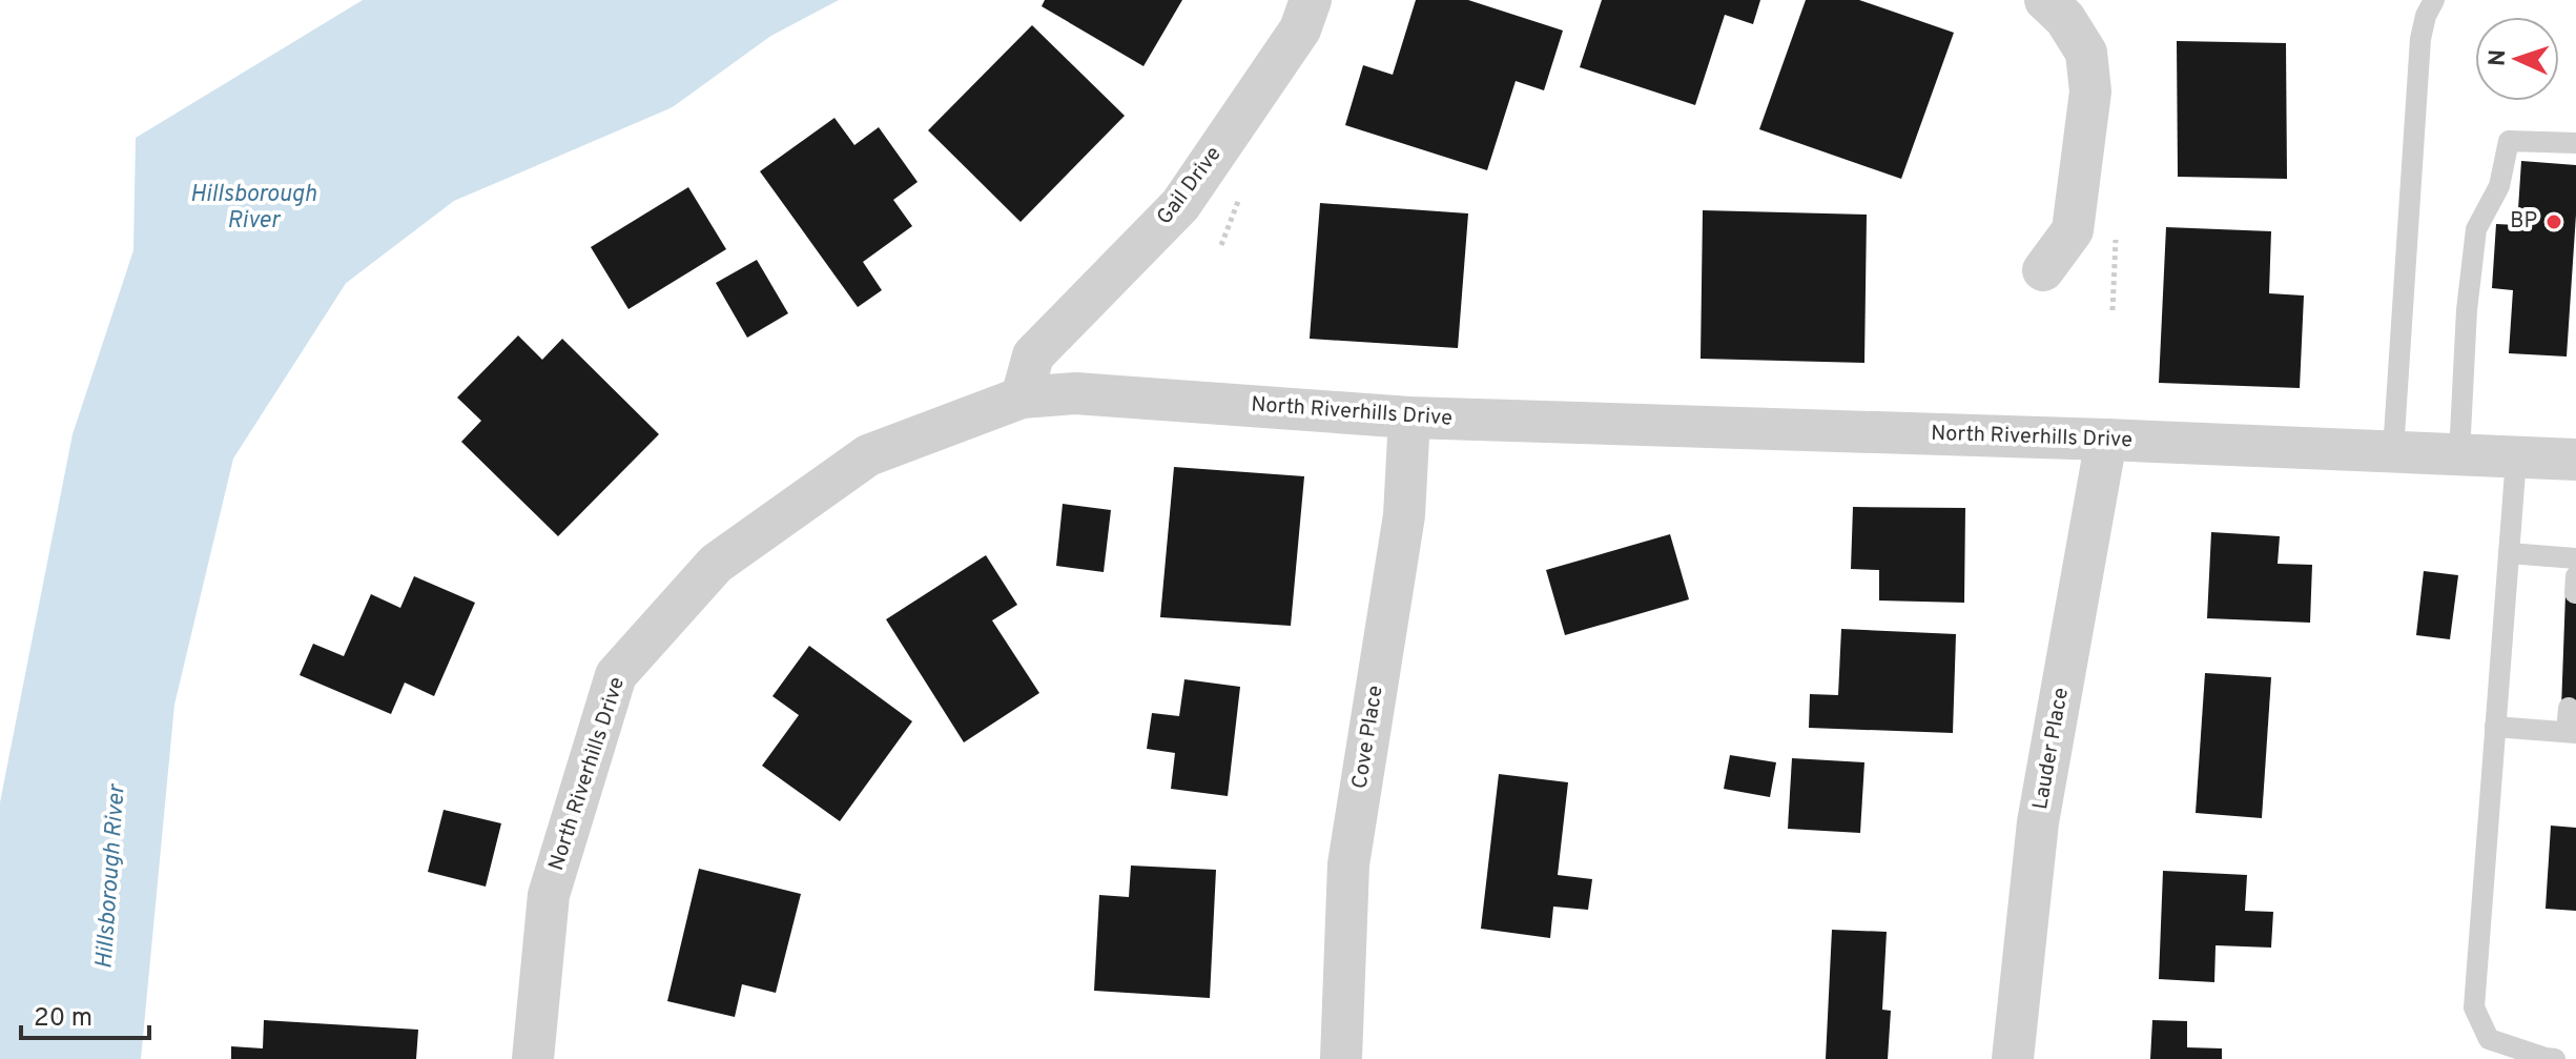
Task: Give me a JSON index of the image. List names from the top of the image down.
{
  "streets": {
    "street": [
      "Gail Drive",
      "North Riverhills Drive",
      "Cove Place",
      "Lauder Place"
    ]
  },
  "crossings": [
    ["Gail Drive", "North Riverhills Drive"],
    ["North Riverhills Drive", "Cove Place"],
    ["North Riverhills Drive", "Lauder Place"]
  ],
  "water": ["Hillsborough River"],
  "places": ["BP"],
  "scale_bar": "20 m",
  "north": "left"
}
